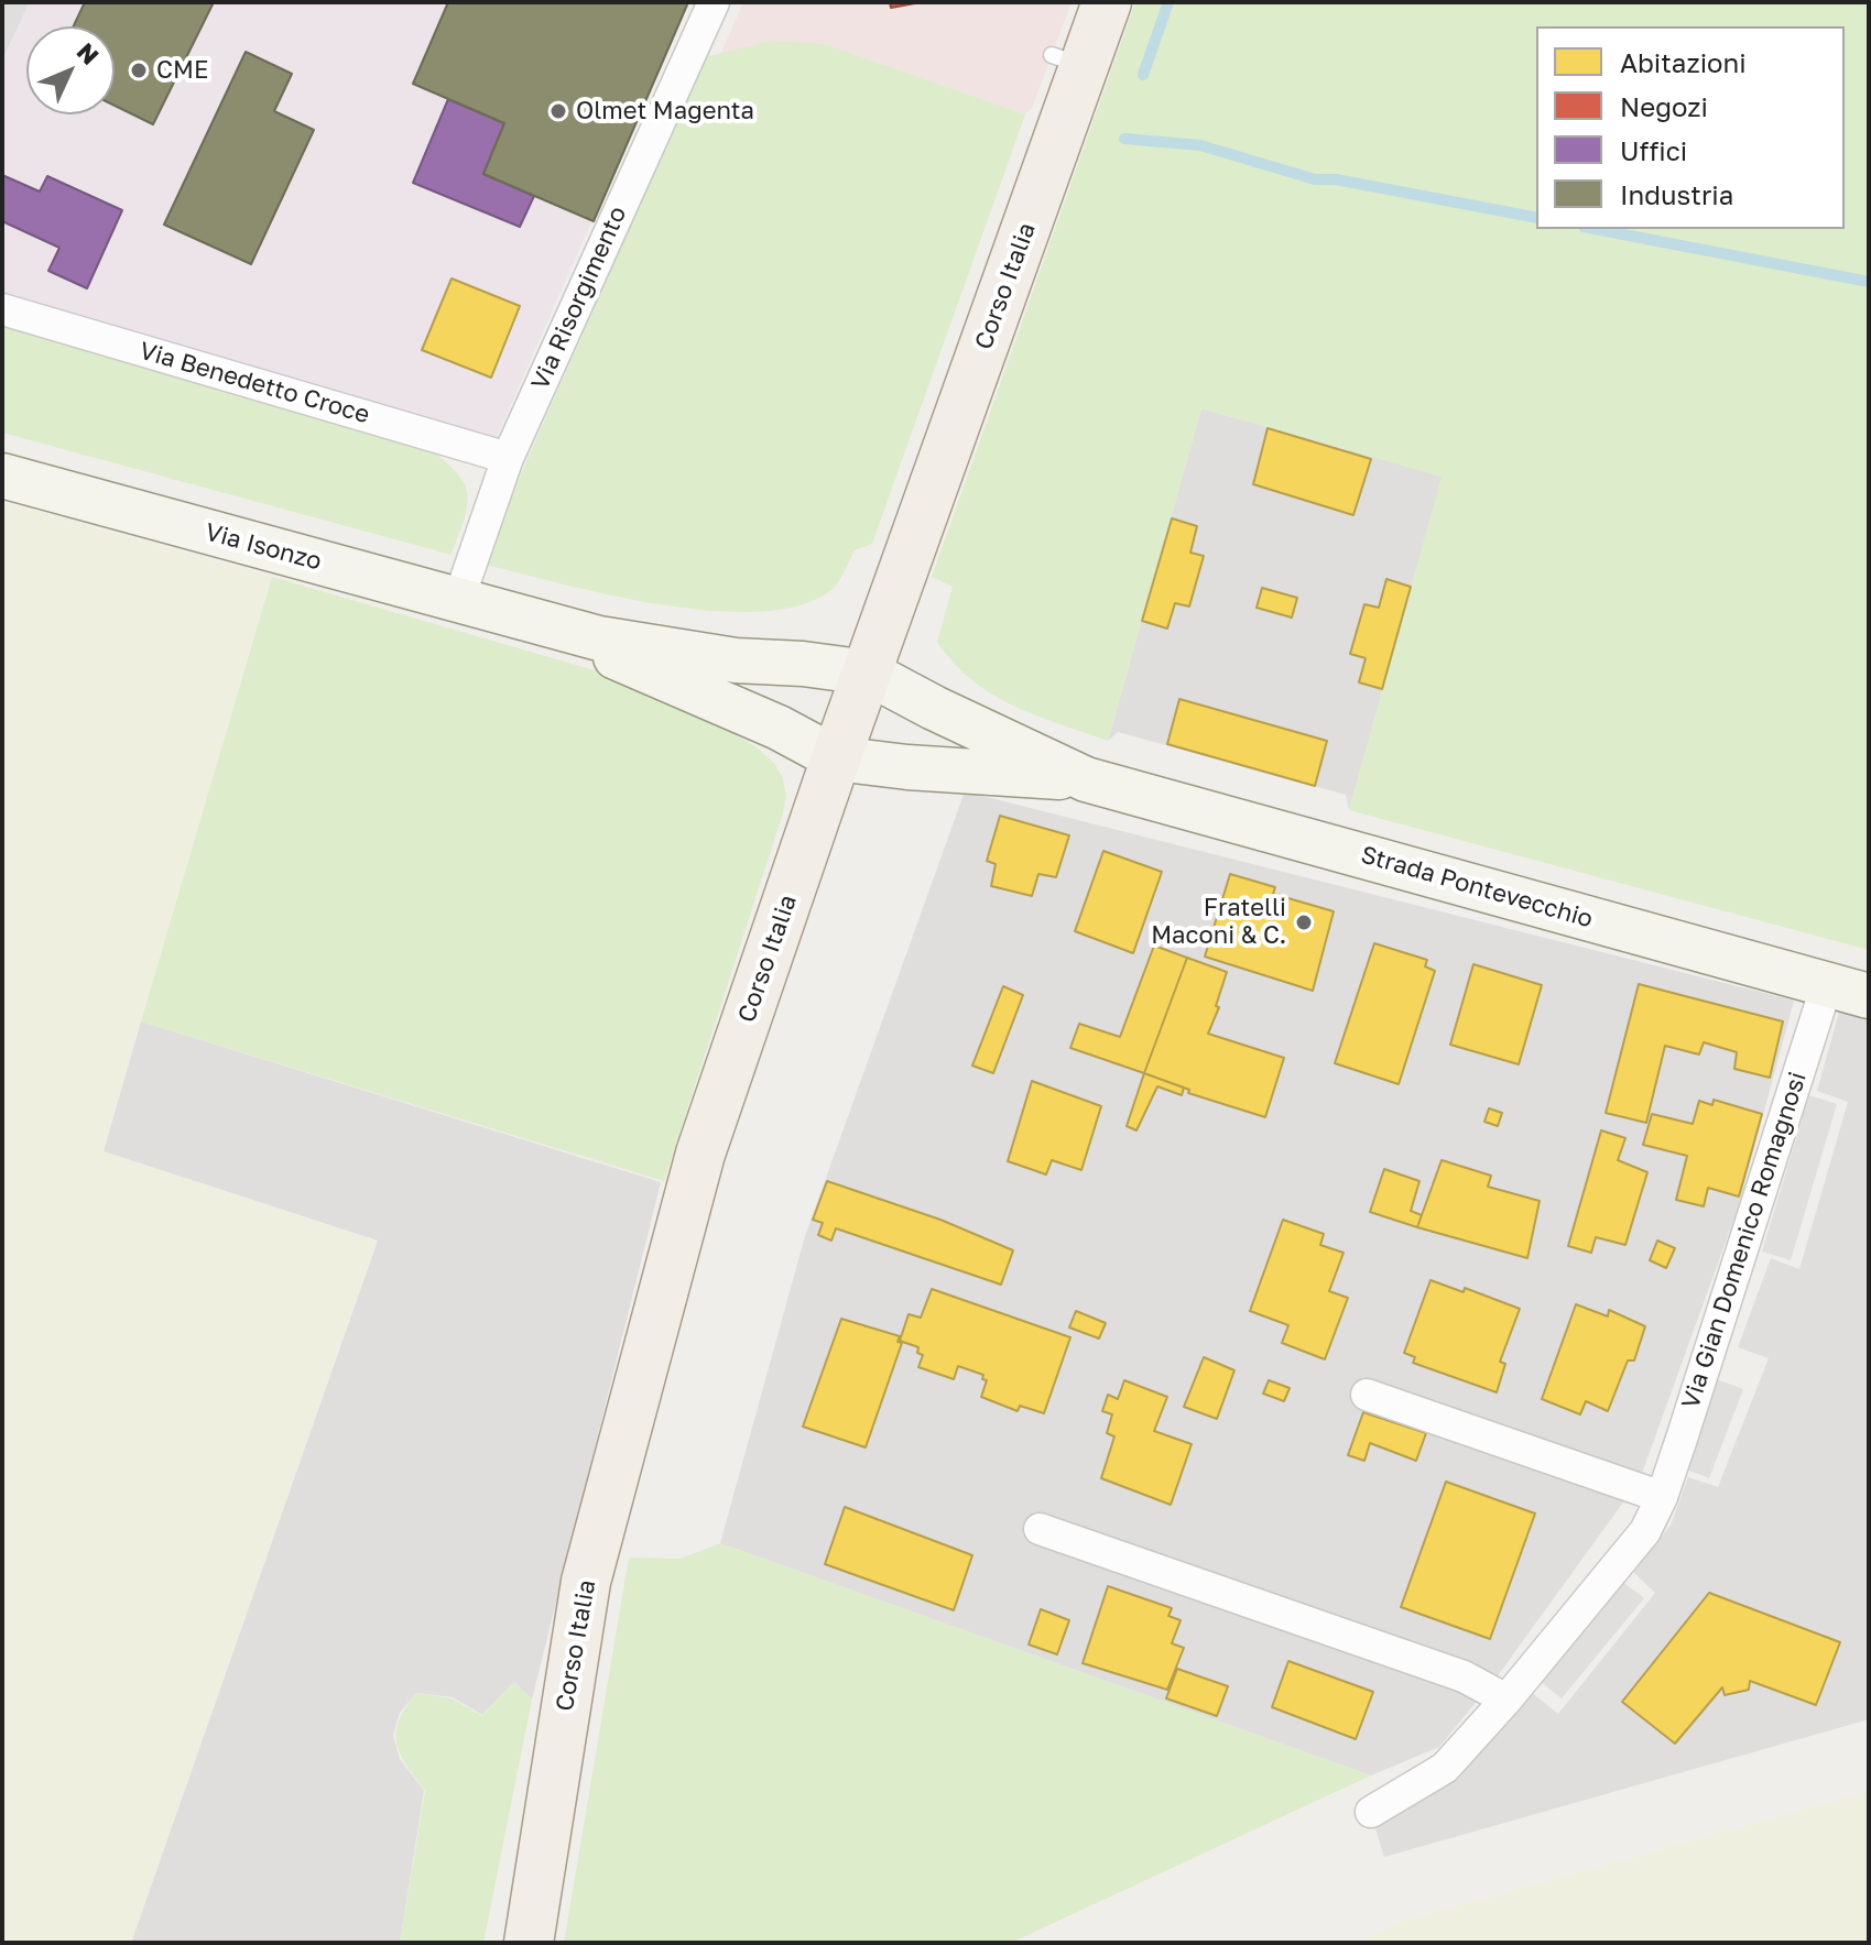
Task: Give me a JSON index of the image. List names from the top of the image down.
{
  "streets": {
    "main road": ["Corso Italia"],
    "street": [
      "Via Risorgimento",
      "Via Benedetto Croce",
      "Via Isonzo",
      "Strada Pontevecchio",
      "Via Gian Domenico Romagnosi"
    ]
  },
  "crossings": [
    ["Corso Italia", "Via Isonzo"],
    ["Corso Italia", "Strada Pontevecchio"],
    ["Via Risorgimento", "Via Benedetto Croce"],
    ["Via Risorgimento", "Via Isonzo"],
    ["Via Isonzo", "Strada Pontevecchio"],
    ["Strada Pontevecchio", "Via Gian Domenico Romagnosi"]
  ],
  "places": ["CME", "Olmet Magenta", "Fratelli Maconi & C."],
  "legend": [
    "Abitazioni",
    "Negozi",
    "Uffici",
    "Industria"
  ],
  "north": "top right"
}
